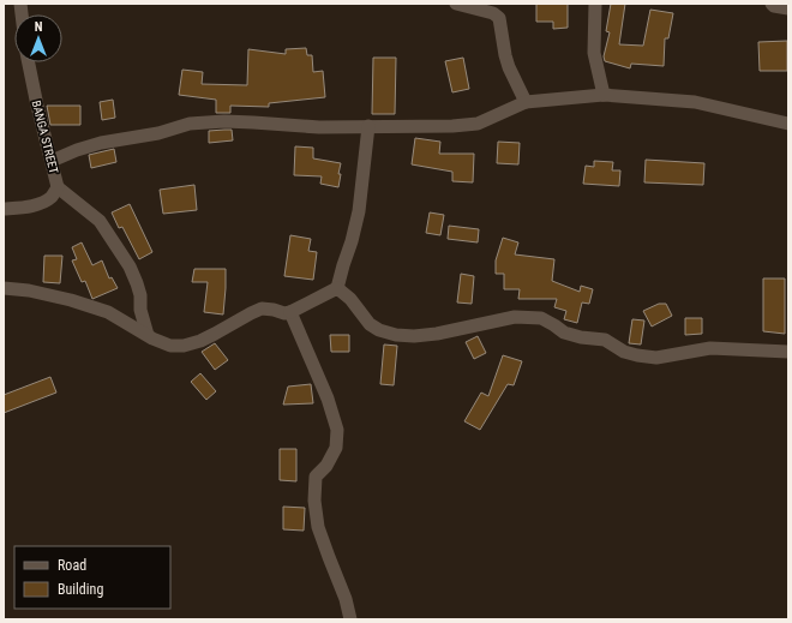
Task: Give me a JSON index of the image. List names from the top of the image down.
{
  "streets": {
    "street": ["BANGA STREET"]
  },
  "legend": ["Road", "Building"],
  "north": "top"
}
